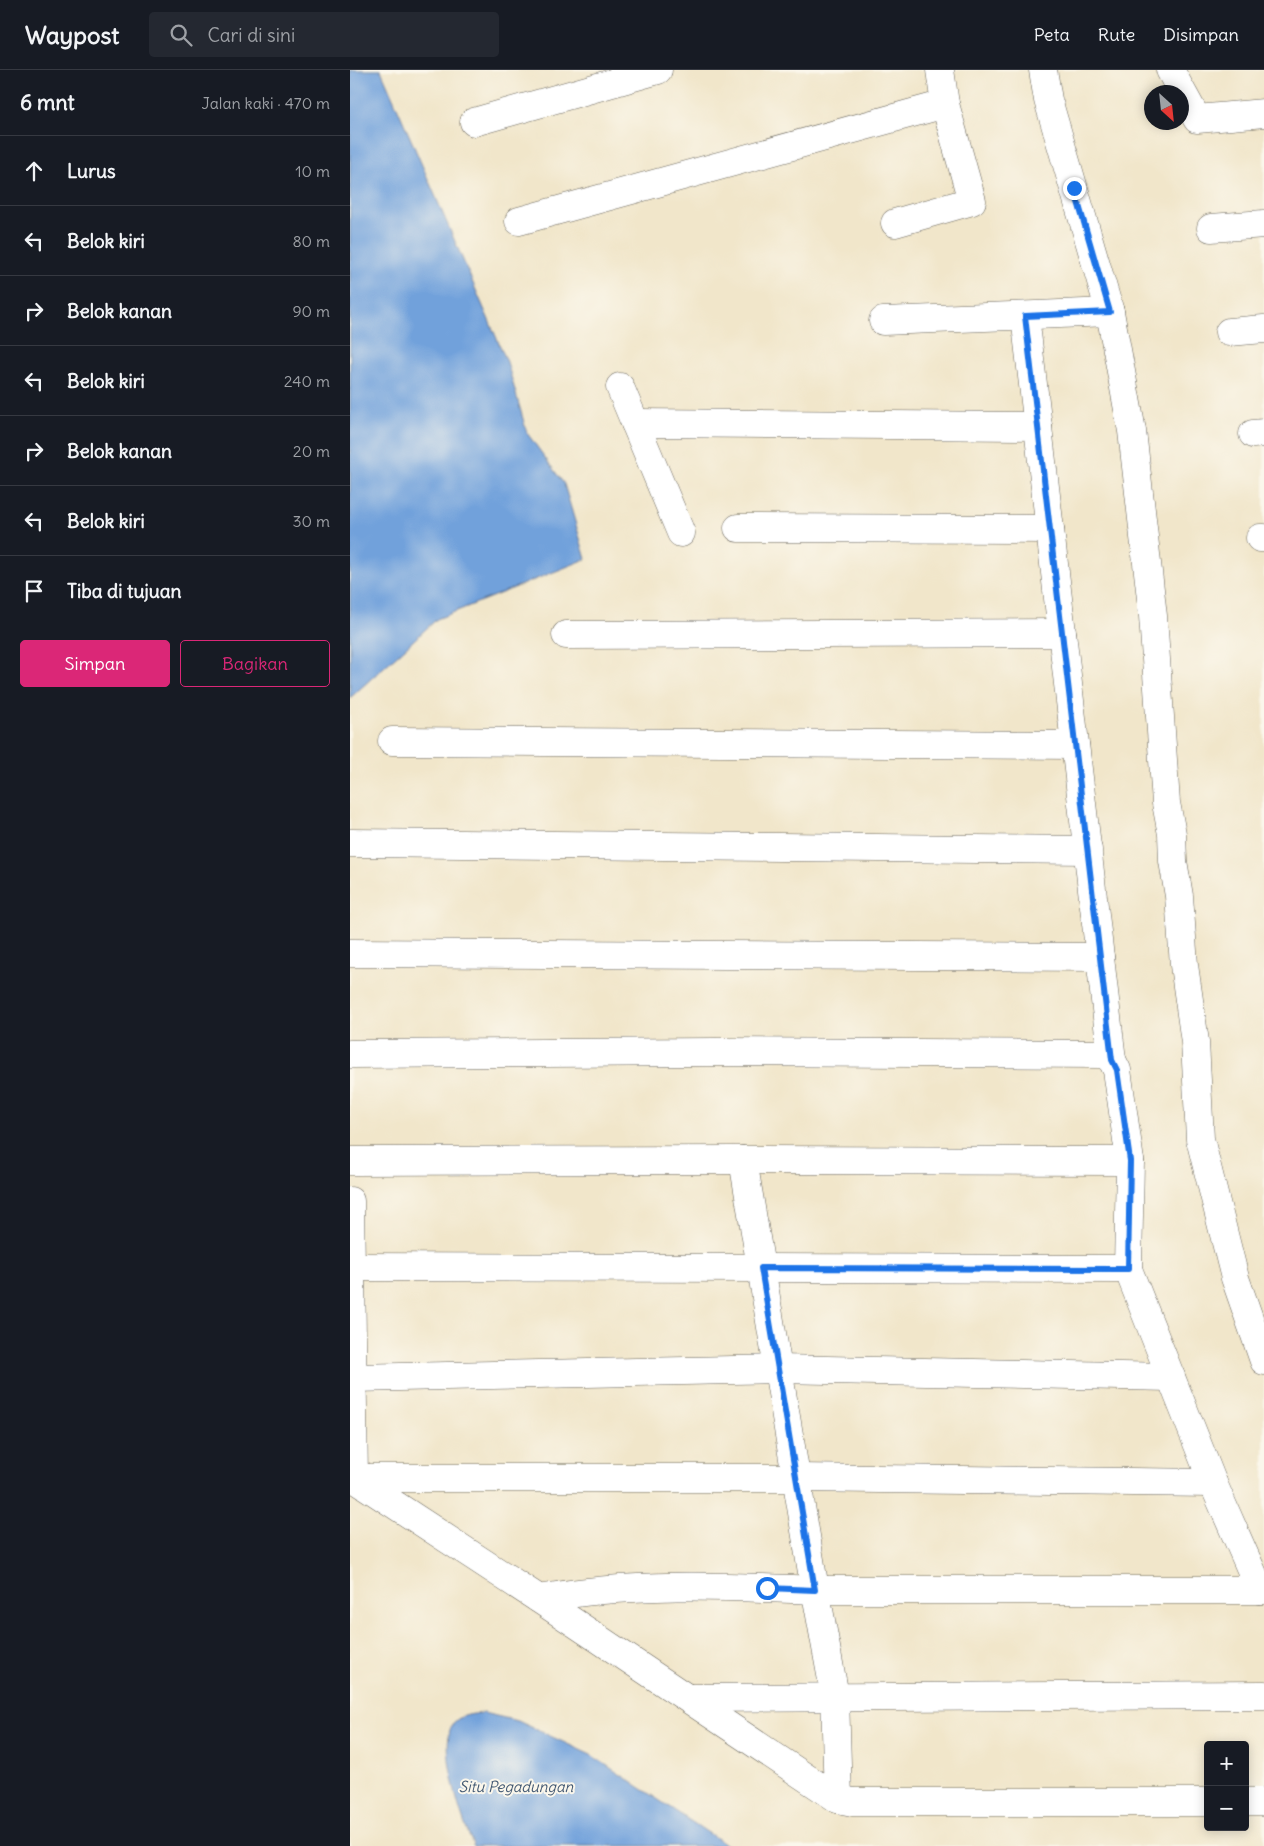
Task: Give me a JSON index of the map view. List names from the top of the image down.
{
  "water": ["Situ Pegadungan"],
  "north": "bottom right",
  "page": {
    "header": "Waypost",
    "search": "Cari di sini",
    "nav": ["Peta", "Rute", "Disimpan"],
    "heading": ["6 mnt", "Jalan kaki · 470 m"],
    "list": [
      ["Lurus", "10 m"],
      ["Belok kiri", "80 m"],
      ["Belok kanan", "90 m"],
      ["Belok kiri", "240 m"],
      ["Belok kanan", "20 m"],
      ["Belok kiri", "30 m"],
      "Tiba di tujuan"
    ],
    "buttons": ["Simpan", "Bagikan"],
    "map_buttons": ["+", "−"]
  }
}
